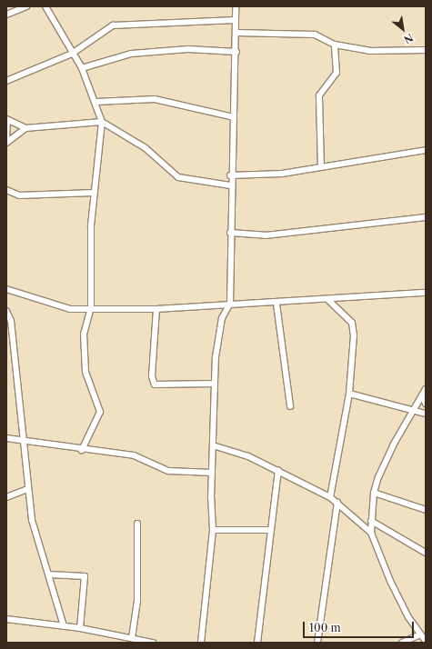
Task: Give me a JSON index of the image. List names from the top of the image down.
{
  "scale_bar": "100 m",
  "north": "bottom right"
}
